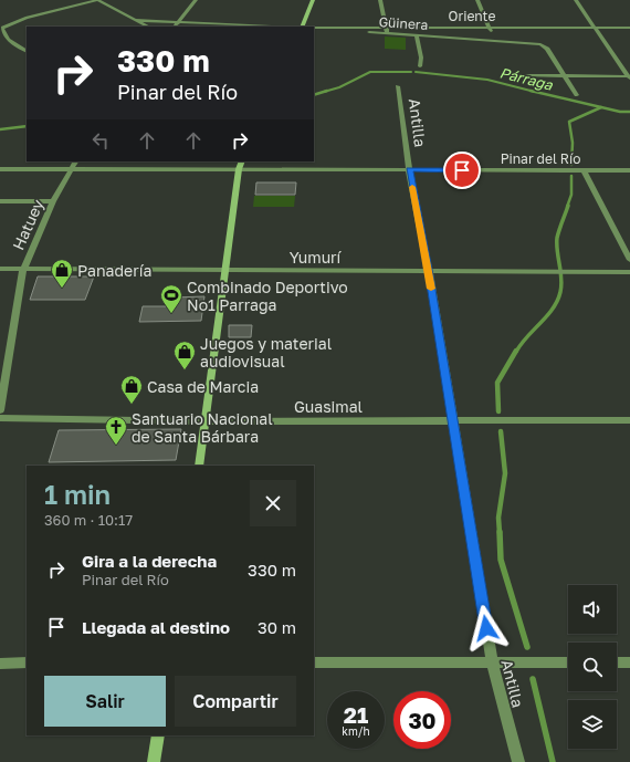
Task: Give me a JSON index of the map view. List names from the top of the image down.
{
  "streets": {
    "street": [
      "Oriente",
      "Güinera",
      "Antilla",
      "Pinar del Río",
      "Hatuey",
      "Yumurí",
      "Guasimal"
    ]
  },
  "crossings": [
    ["Antilla", "Pinar del Río"],
    ["Antilla", "Yumurí"],
    ["Antilla", "Guasimal"],
    ["Pinar del Río", "Hatuey"],
    ["Hatuey", "Yumurí"]
  ],
  "water": ["Párraga"],
  "places": {
    "shop": ["Panadería", "Juegos y material audiovisual", "Casa de Marcia"],
    "sports": ["Combinado Deportivo No1 Parraga"],
    "church": ["Santuario Nacional de Santa Bárbara"]
  },
  "page": {
    "turn": ["330 m", "Pinar del Río"],
    "heading": ["1 min", "360 m · 10:17"],
    "list": [
      {
        "name": "Gira a la derecha",
        "note": "Pinar del Río",
        "value": "330 m"
      },
      {
        "name": "Llegada al destino",
        "value": "30 m"
      }
    ],
    "buttons": ["Salir", "Compartir"],
    "speed": "21 km/h",
    "limit": "30"
  }
}
